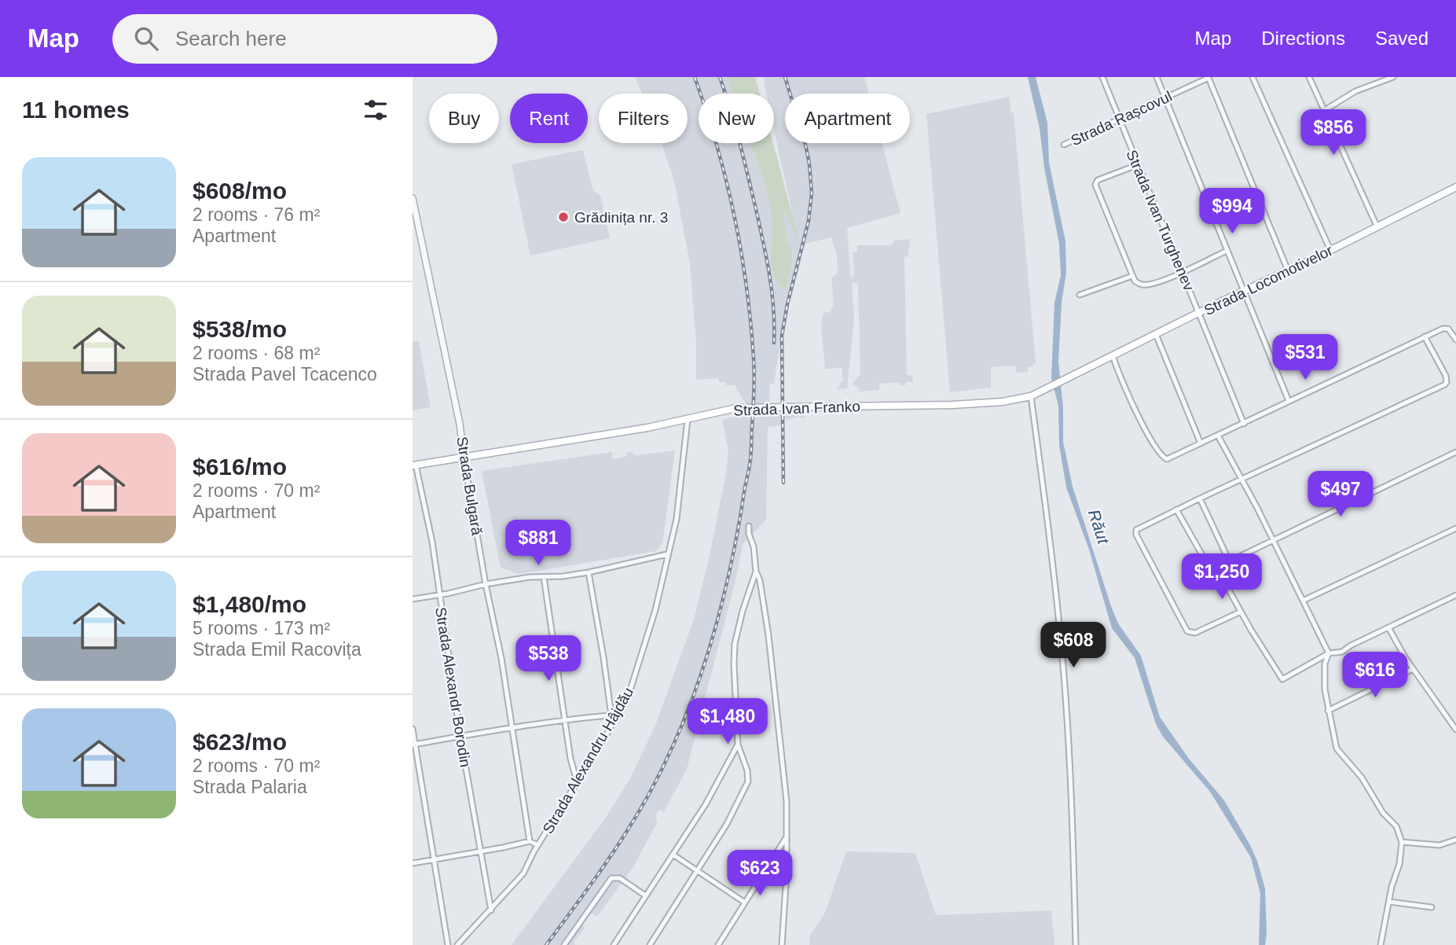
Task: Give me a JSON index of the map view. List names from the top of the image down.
{
  "streets": {
    "main road": ["Strada Locomotivelor", "Strada Ivan Franko"],
    "street": [
      "Strada Rașcovul",
      "Strada Ivan Turghenev",
      "Strada Bulgară",
      "Strada Alexandr Borodin",
      "Strada Alexandru Hâjdău"
    ]
  },
  "crossings": [
    ["Strada Rașcovul", "Strada Ivan Turghenev"],
    ["Strada Ivan Turghenev", "Strada Locomotivelor"],
    ["Strada Locomotivelor", "Strada Ivan Franko"],
    ["Strada Ivan Franko", "Strada Bulgară"],
    ["Strada Ivan Franko", "Strada Alexandr Borodin"],
    ["Strada Ivan Franko", "Strada Alexandru Hâjdău"],
    ["Strada Alexandr Borodin", "Strada Alexandru Hâjdău"]
  ],
  "water": ["Răut"],
  "places": ["Grădinița nr. 3"],
  "page": {
    "header": "Map",
    "search": "Search here",
    "nav": ["Map", "Directions", "Saved"],
    "heading": "11 homes",
    "chip": [
      "Buy",
      "Rent",
      "Filters",
      "New",
      "Apartment"
    ],
    "price": [
      "$856",
      "$994",
      "$531",
      "$497",
      "$881",
      "$1,250",
      "$608",
      "$538",
      "$616",
      "$1,480",
      "$623"
    ],
    "list": [
      {
        "name": "$608/mo",
        "note": "2 rooms · 76 m² · Apartment"
      },
      {
        "name": "$538/mo",
        "note": "2 rooms · 68 m² · Strada Pavel Tcacenco"
      },
      {
        "name": "$616/mo",
        "note": "2 rooms · 70 m² · Apartment"
      },
      {
        "name": "$1,480/mo",
        "note": "5 rooms · 173 m² · Strada Emil Racovița"
      },
      {
        "name": "$623/mo",
        "note": "2 rooms · 70 m² · Strada Palaria"
      }
    ]
  }
}
